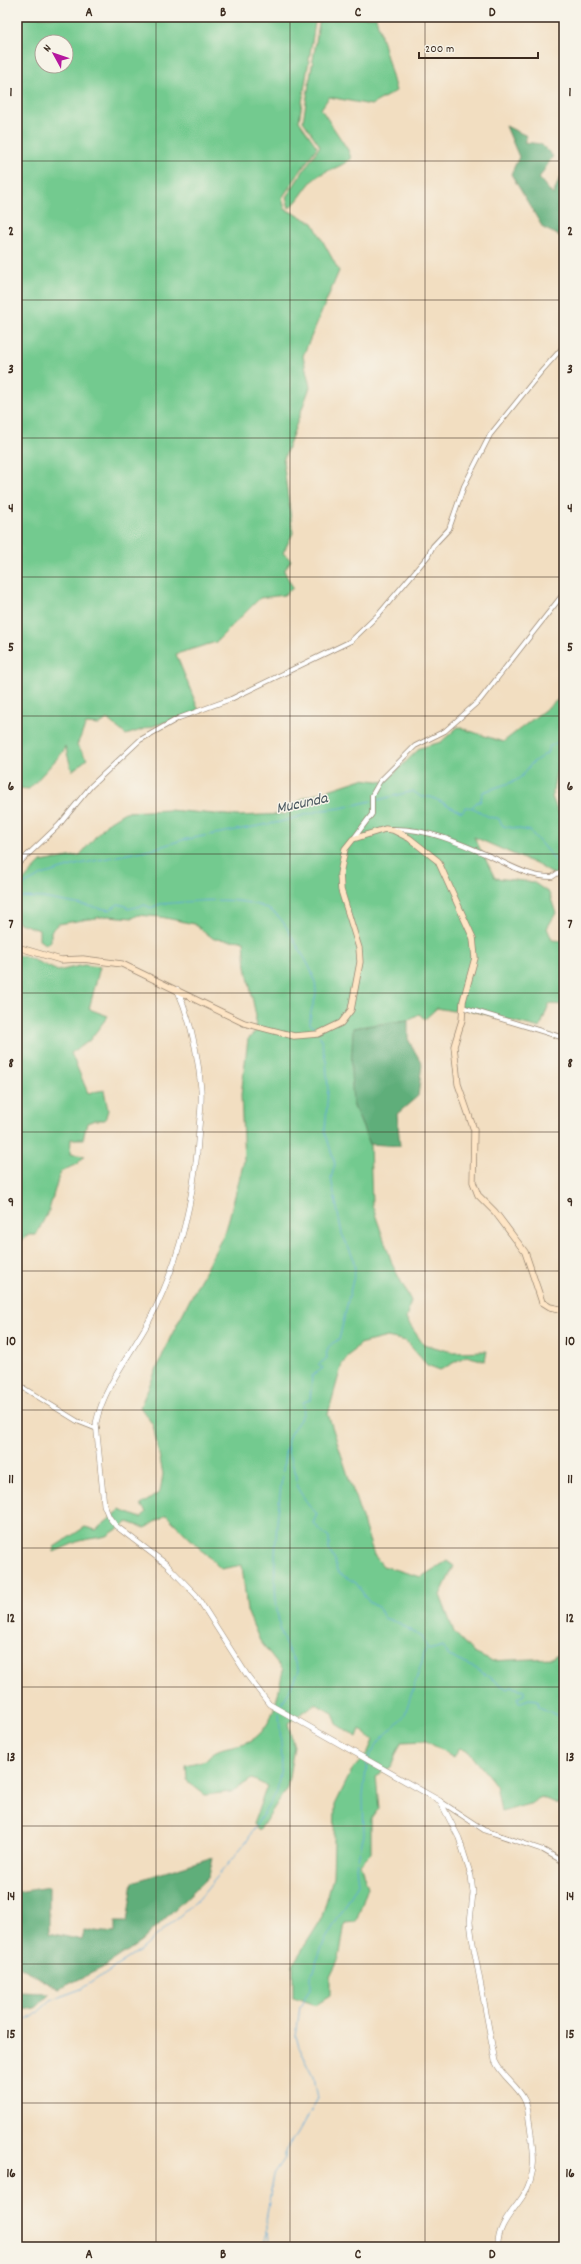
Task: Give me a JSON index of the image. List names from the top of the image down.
{
  "water": ["Mucunda"],
  "scale_bar": "200 m",
  "north": "top left",
  "grid": {
    "columns": [
      "A",
      "B",
      "C",
      "D"
    ],
    "rows": [
      "1",
      "2",
      "3",
      "4",
      "5",
      "6",
      "7",
      "8",
      "9",
      "10",
      "11",
      "12",
      "13",
      "14",
      "15",
      "16"
    ]
  }
}
